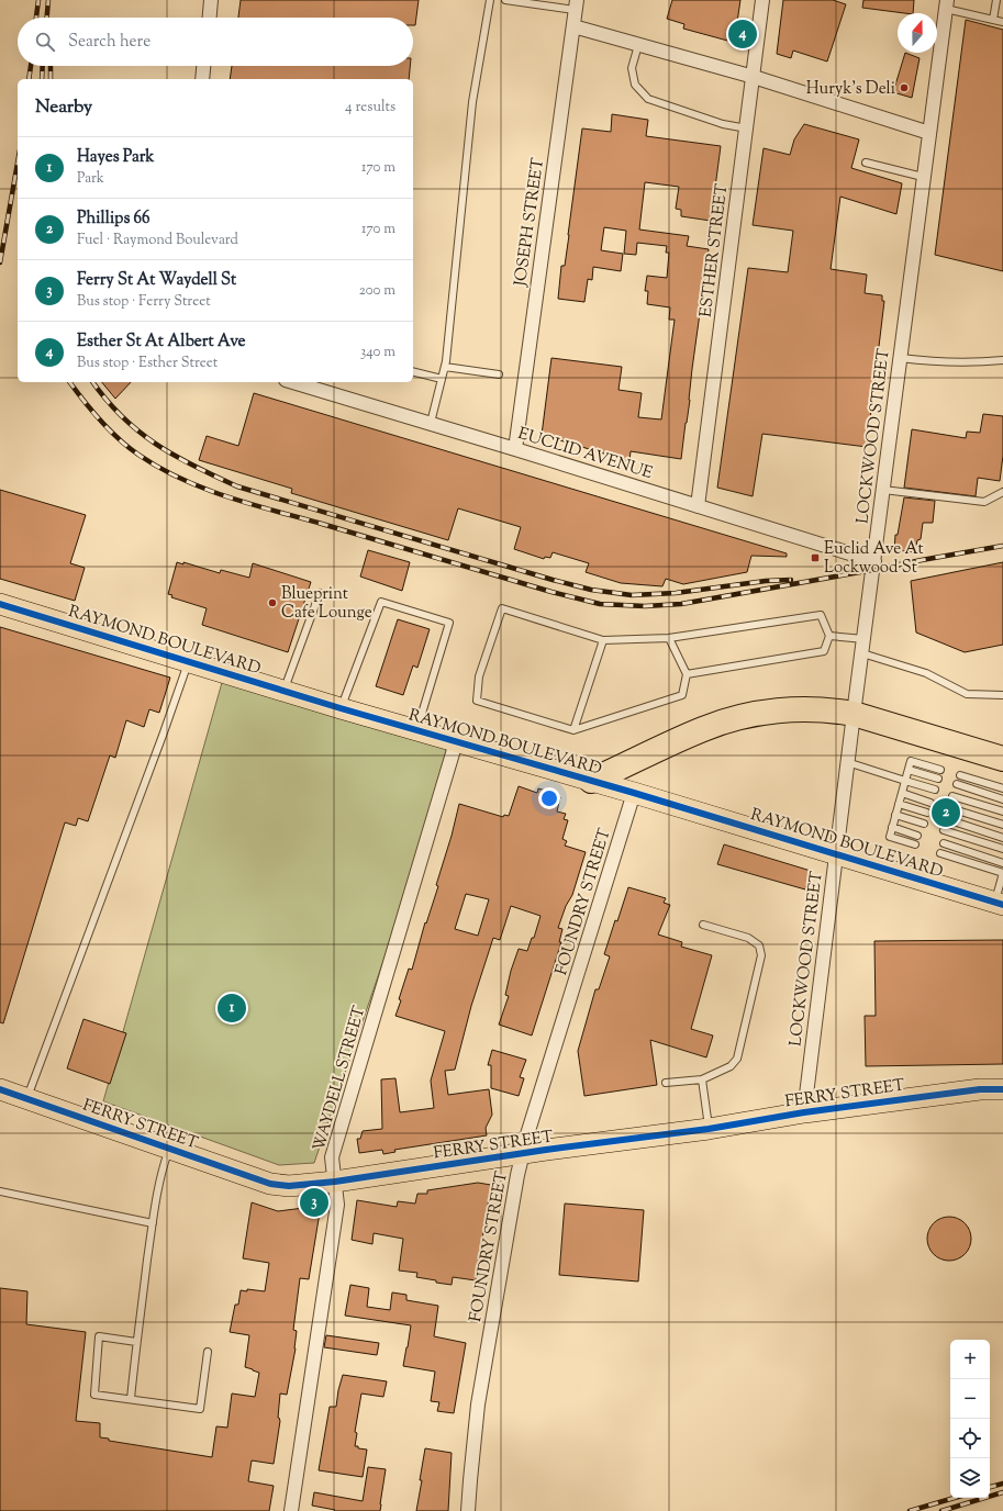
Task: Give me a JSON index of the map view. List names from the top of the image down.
{
  "streets": {
    "main road": ["RAYMOND BOULEVARD", "FERRY STREET"],
    "street": [
      "JOSEPH STREET",
      "ESTHER STREET",
      "LOCKWOOD STREET",
      "EUCLID AVENUE",
      "FOUNDRY STREET",
      "WAYDELL STREET"
    ]
  },
  "crossings": [
    ["JOSEPH STREET", "EUCLID AVENUE"],
    ["ESTHER STREET", "EUCLID AVENUE"],
    ["LOCKWOOD STREET", "EUCLID AVENUE"],
    ["LOCKWOOD STREET", "RAYMOND BOULEVARD"],
    ["LOCKWOOD STREET", "FERRY STREET"],
    ["RAYMOND BOULEVARD", "FOUNDRY STREET"],
    ["RAYMOND BOULEVARD", "WAYDELL STREET"],
    ["FOUNDRY STREET", "FERRY STREET"],
    ["WAYDELL STREET", "FERRY STREET"]
  ],
  "places": {
    "other": ["Huryk's Deli", "Blueprint Cafe Lounge"],
    "transit": ["Euclid Ave At Lockwood St"]
  },
  "north": "top",
  "page": {
    "pins": [
      "4",
      "2",
      "1",
      "3"
    ],
    "search": "Search here",
    "heading": ["Nearby", "4 results"],
    "list": [
      {
        "mark": "1",
        "name": "Hayes Park",
        "note": "Park",
        "value": "170 m"
      },
      {
        "mark": "2",
        "name": "Phillips 66",
        "note": "Fuel · Raymond Boulevard",
        "value": "170 m"
      },
      {
        "mark": "3",
        "name": "Ferry St At Waydell St",
        "note": "Bus stop · Ferry Street",
        "value": "200 m"
      },
      {
        "mark": "4",
        "name": "Esther St At Albert Ave",
        "note": "Bus stop · Esther Street",
        "value": "340 m"
      }
    ],
    "map_buttons": ["+", "−"]
  }
}
